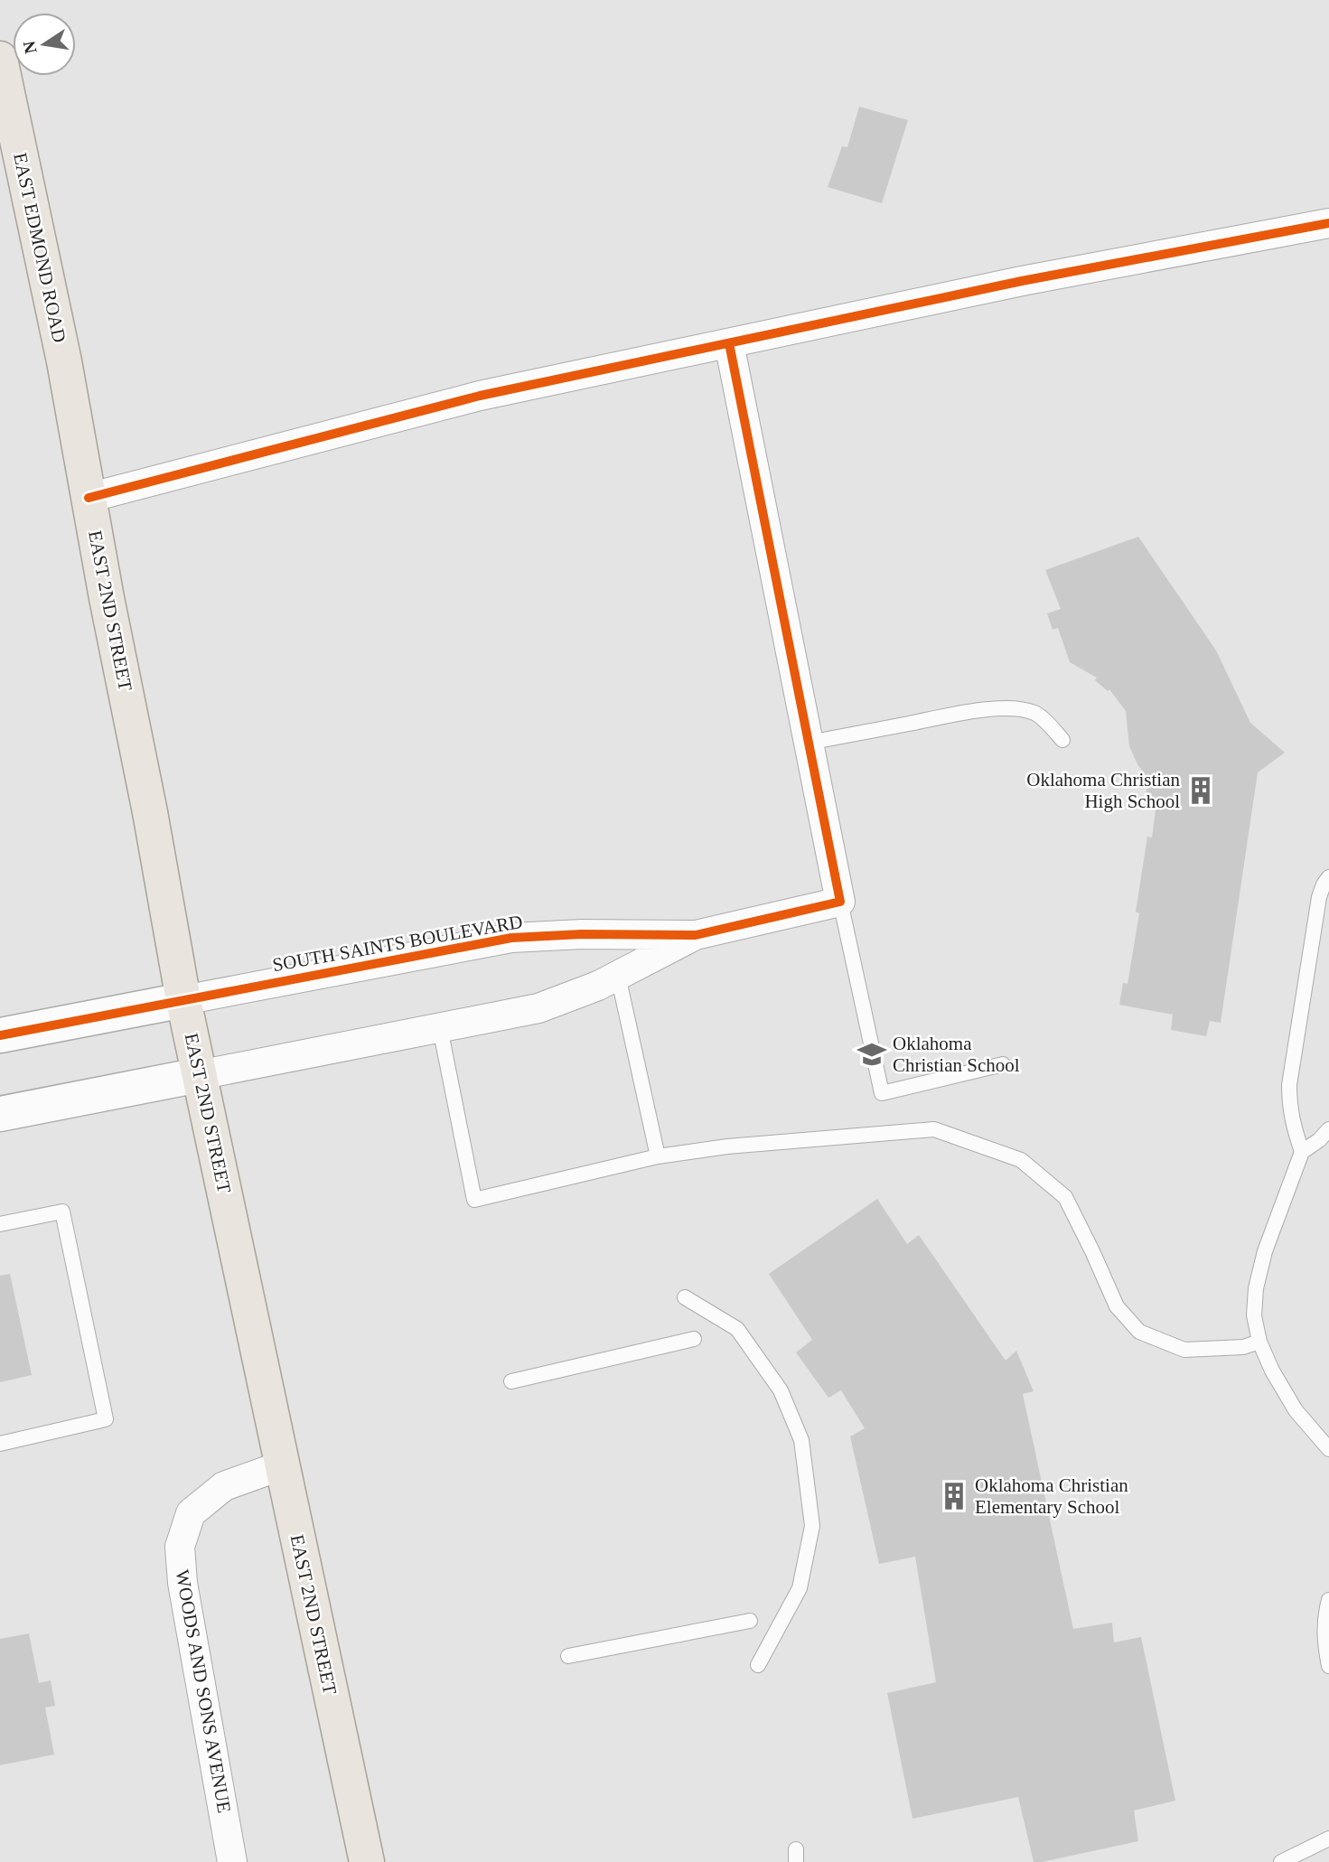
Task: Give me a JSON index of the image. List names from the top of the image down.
{
  "streets": {
    "main road": ["EAST EDMOND ROAD", "EAST 2ND STREET"],
    "street": ["SOUTH SAINTS BOULEVARD", "WOODS AND SONS AVENUE"]
  },
  "crossings": [
    ["EAST EDMOND ROAD", "EAST 2ND STREET"],
    ["EAST 2ND STREET", "SOUTH SAINTS BOULEVARD"],
    ["EAST 2ND STREET", "WOODS AND SONS AVENUE"]
  ],
  "places": {
    "building": ["Oklahoma Christian High School", "Oklahoma Christian Elementary School"],
    "school or university": ["Oklahoma Christian School"]
  },
  "north": "left"
}
